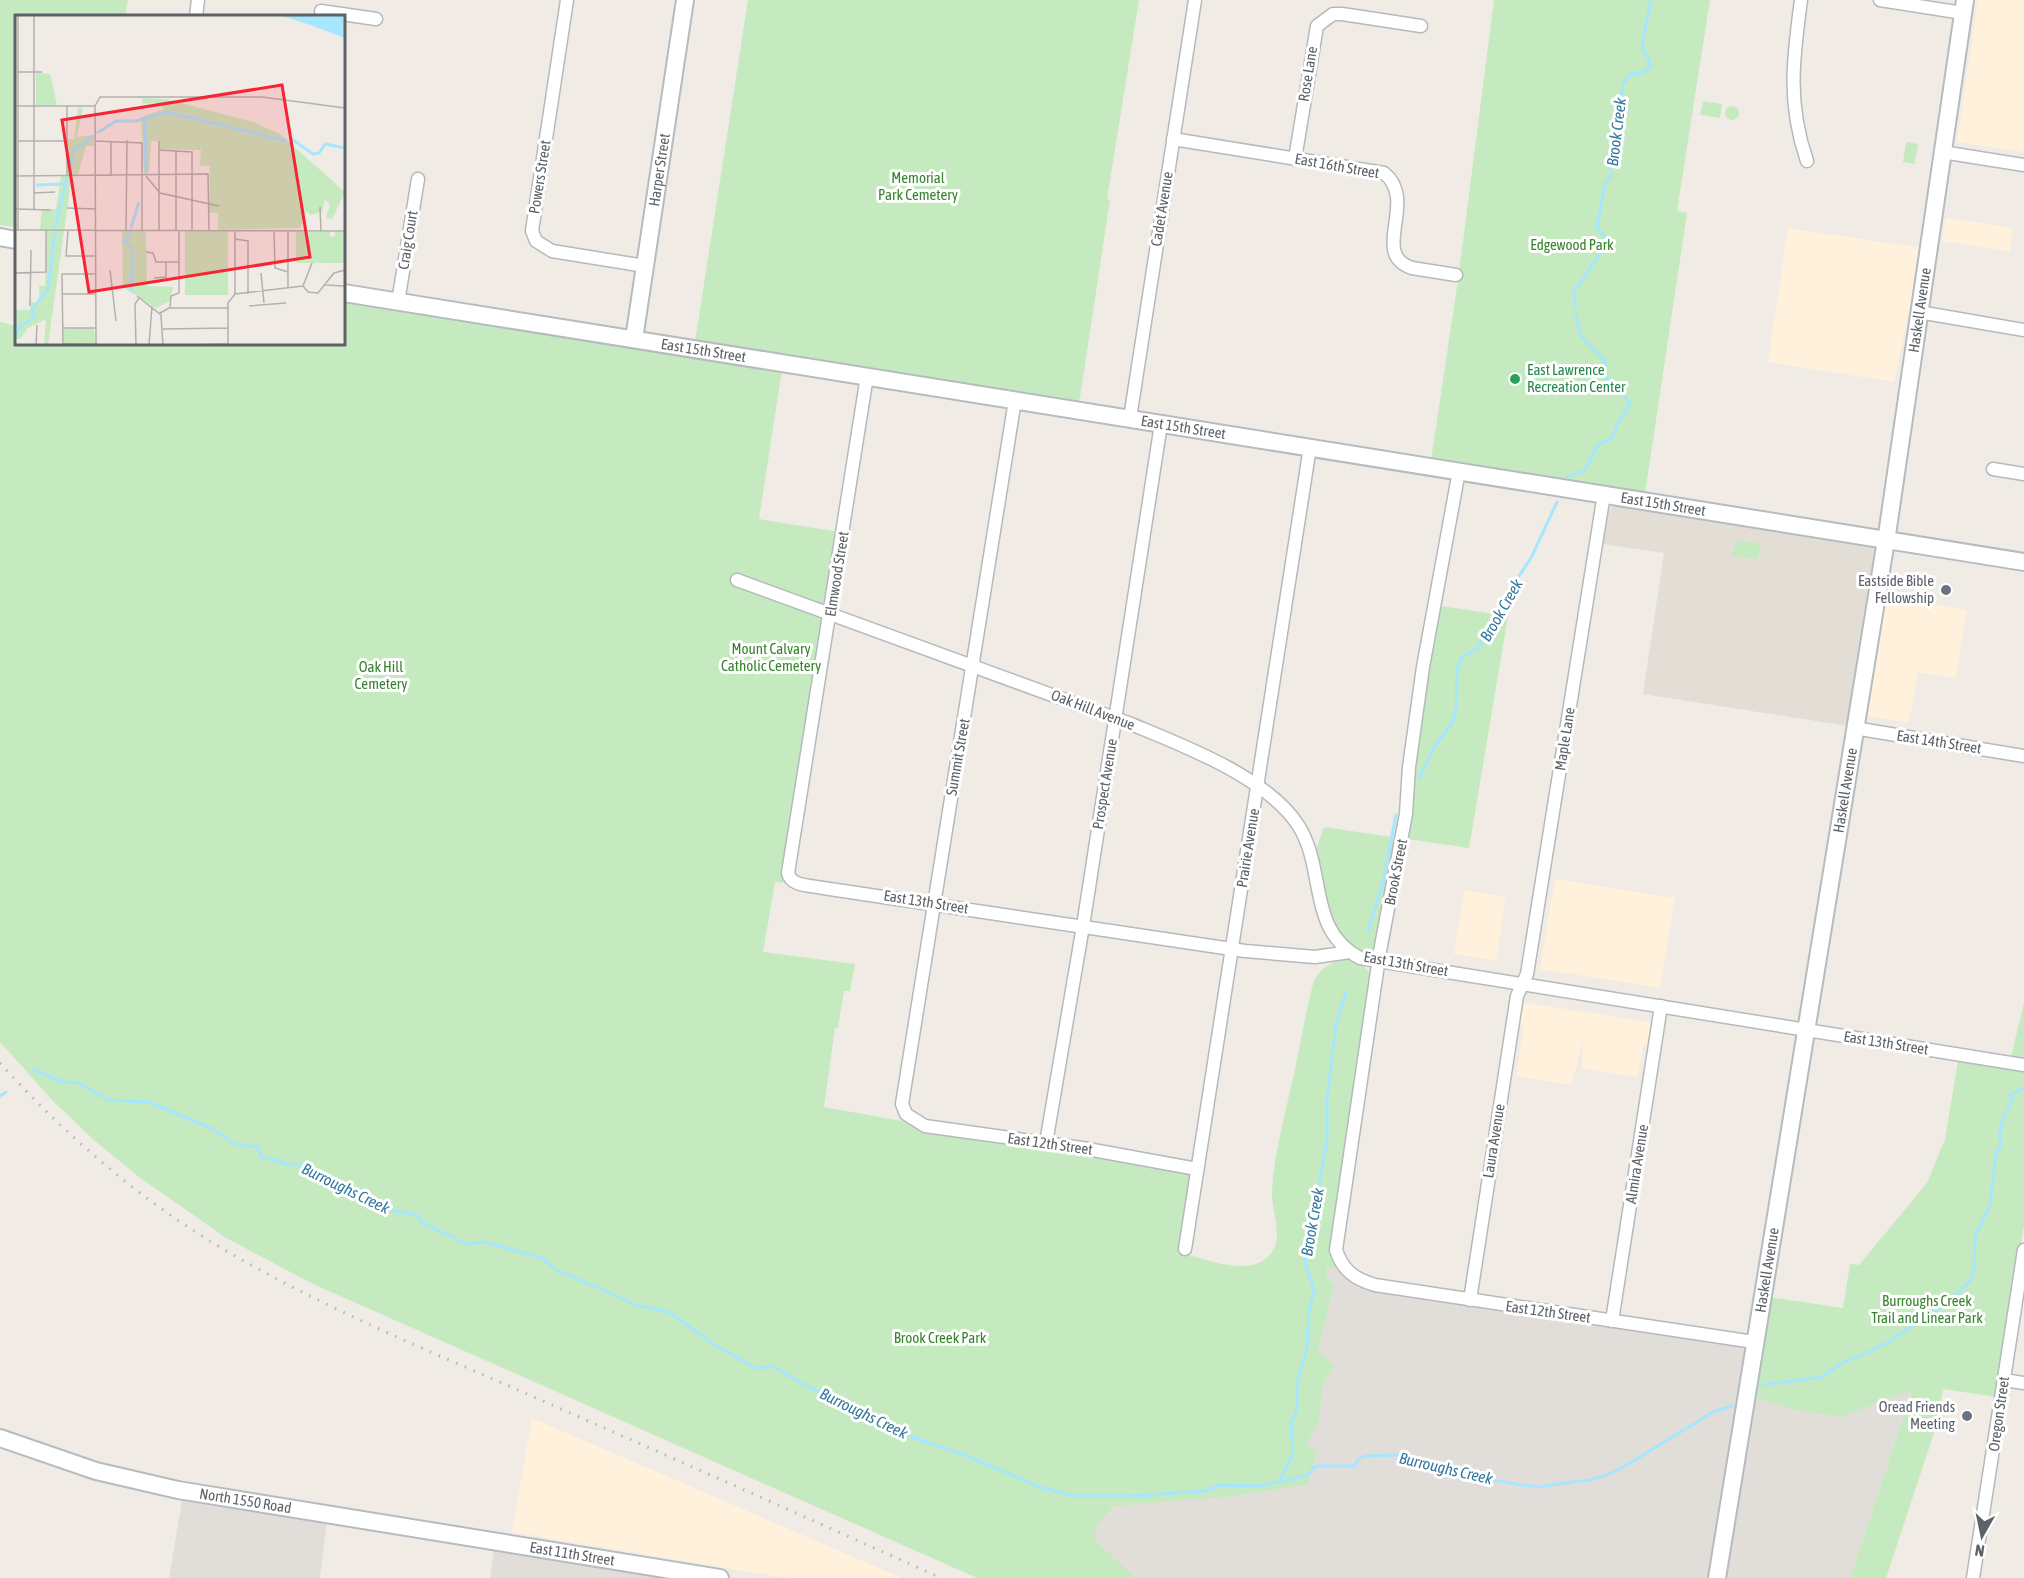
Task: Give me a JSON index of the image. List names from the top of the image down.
{
  "streets": {
    "main road": [
      "Harper Street",
      "Haskell Avenue",
      "East 15th Street",
      "North 1550 Road",
      "East 11th Street"
    ],
    "street": [
      "Rose Lane",
      "East 16th Street",
      "Powers Street",
      "Cadet Avenue",
      "Craig Court",
      "Elmwood Street",
      "Oak Hill Avenue",
      "Maple Lane",
      "East 14th Street",
      "Summit Street",
      "Prospect Avenue",
      "Prairie Avenue",
      "Brook Street",
      "East 13th Street",
      "Laura Avenue",
      "East 12th Street",
      "Almira Avenue",
      "Oregon Street"
    ]
  },
  "crossings": [
    ["Rose Lane", "East 16th Street"],
    ["East 16th Street", "Cadet Avenue"],
    ["Harper Street", "Powers Street"],
    ["Harper Street", "East 15th Street"],
    ["Cadet Avenue", "East 15th Street"],
    ["Craig Court", "East 15th Street"],
    ["Haskell Avenue", "East 15th Street"],
    ["Haskell Avenue", "East 14th Street"],
    ["Haskell Avenue", "East 13th Street"],
    ["Haskell Avenue", "East 12th Street"],
    ["East 15th Street", "Elmwood Street"],
    ["East 15th Street", "Maple Lane"],
    ["East 15th Street", "Summit Street"],
    ["East 15th Street", "Prospect Avenue"],
    ["East 15th Street", "Prairie Avenue"],
    ["East 15th Street", "Brook Street"],
    ["Elmwood Street", "Oak Hill Avenue"],
    ["Elmwood Street", "East 13th Street"],
    ["Oak Hill Avenue", "Summit Street"],
    ["Oak Hill Avenue", "Prospect Avenue"],
    ["Oak Hill Avenue", "Prairie Avenue"],
    ["Oak Hill Avenue", "East 13th Street"],
    ["Maple Lane", "East 13th Street"],
    ["Maple Lane", "Laura Avenue"],
    ["Summit Street", "East 13th Street"],
    ["Summit Street", "East 12th Street"],
    ["Prospect Avenue", "East 13th Street"],
    ["Prospect Avenue", "East 12th Street"],
    ["Prairie Avenue", "East 13th Street"],
    ["Prairie Avenue", "East 12th Street"],
    ["Brook Street", "East 13th Street"],
    ["Brook Street", "East 12th Street"],
    ["East 13th Street", "Laura Avenue"],
    ["East 13th Street", "Almira Avenue"],
    ["Laura Avenue", "East 12th Street"],
    ["East 12th Street", "Almira Avenue"],
    ["North 1550 Road", "East 11th Street"]
  ],
  "water": ["Brook Creek", "Burroughs Creek"],
  "parks": [
    "Memorial Park Cemetery",
    "Edgewood Park",
    "Mount Calvary Catholic Cemetery",
    "Oak Hill Cemetery",
    "Burroughs Creek Trail and Linear Park",
    "Brook Creek Park"
  ],
  "places": ["East Lawrence Recreation Center", "Eastside Bible Fellowship", "Oread Friends Meeting"],
  "north": "bottom"
}
